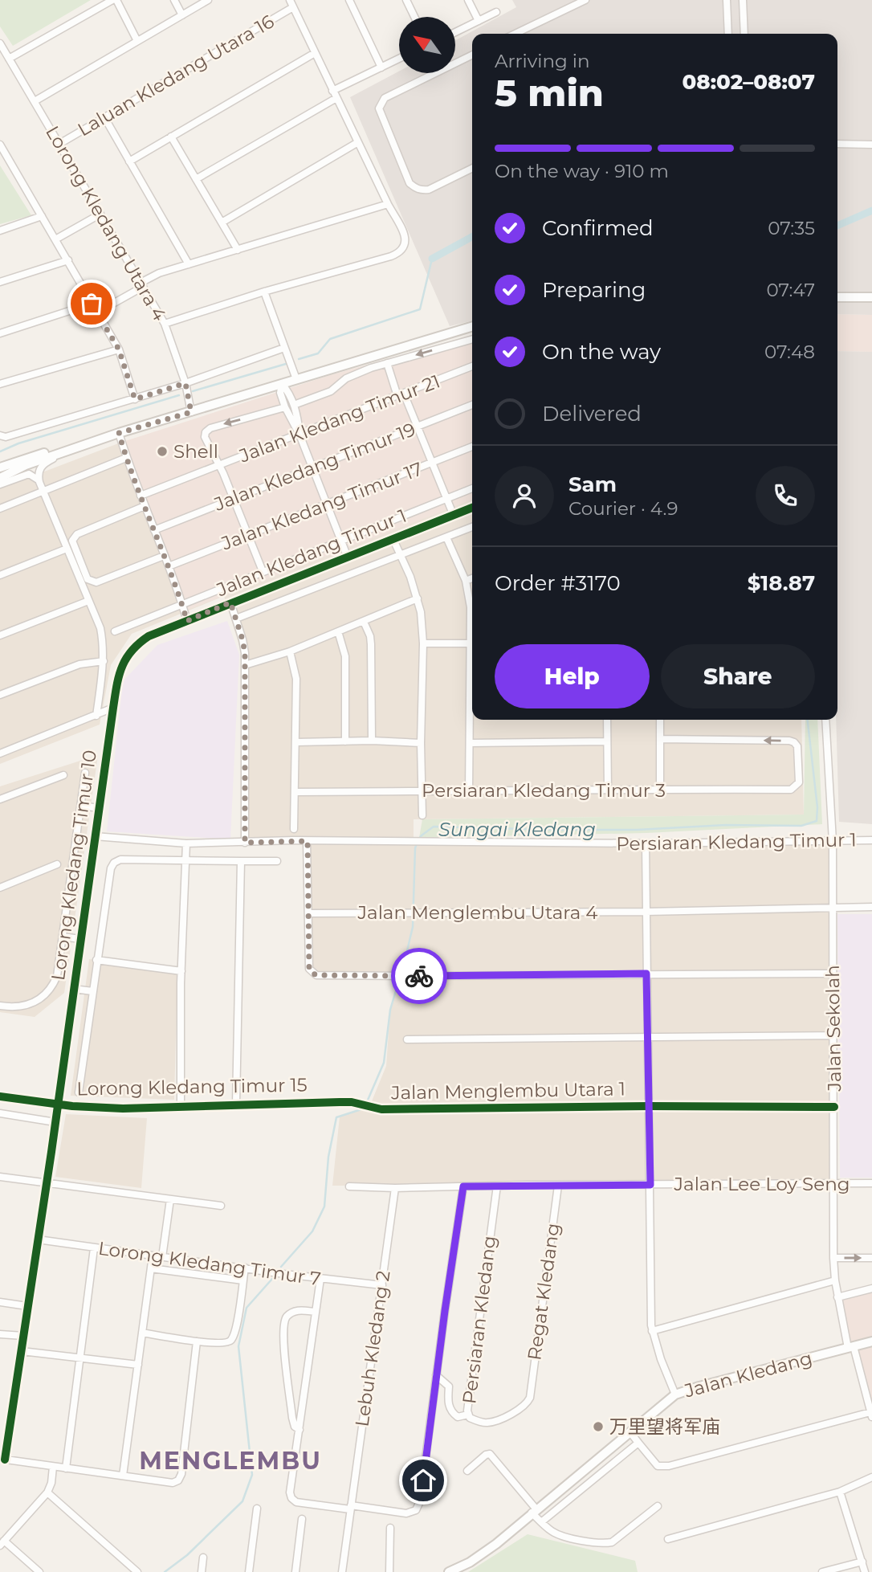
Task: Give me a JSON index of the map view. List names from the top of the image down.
{
  "streets": {
    "street": [
      "Laluan Kledang Utara 16",
      "Lorong Kledang Utara 4",
      "Jalan Kledang Timur 21",
      "Jalan Kledang Timur 19",
      "Jalan Kledang Timur 17",
      "Jalan Kledang Timur 1",
      "Persiaran Kledang Timur 3",
      "Persiaran Kledang Timur 1",
      "Lorong Kledang Timur 10",
      "Jalan Menglembu Utara 4",
      "Jalan Sekolah",
      "Lorong Kledang Timur 15",
      "Jalan Menglembu Utara 1",
      "Jalan Lee Loy Seng",
      "Lorong Kledang Timur 7",
      "Regat Kledang",
      "Persiaran Kledang",
      "Lebuh Kledang 2",
      "Jalan Kledang"
    ]
  },
  "crossings": [
    ["Laluan Kledang Utara 16", "Lorong Kledang Utara 4"],
    ["Persiaran Kledang Timur 1", "Lorong Kledang Timur 10"],
    ["Persiaran Kledang Timur 1", "Jalan Sekolah"],
    ["Lorong Kledang Timur 10", "Lorong Kledang Timur 15"],
    ["Lorong Kledang Timur 10", "Lorong Kledang Timur 7"],
    ["Jalan Menglembu Utara 4", "Jalan Sekolah"],
    ["Jalan Sekolah", "Jalan Menglembu Utara 1"],
    ["Jalan Sekolah", "Jalan Lee Loy Seng"],
    ["Jalan Sekolah", "Jalan Kledang"],
    ["Lorong Kledang Timur 15", "Jalan Menglembu Utara 1"],
    ["Jalan Lee Loy Seng", "Regat Kledang"],
    ["Jalan Lee Loy Seng", "Persiaran Kledang"],
    ["Jalan Lee Loy Seng", "Lebuh Kledang 2"],
    ["Lorong Kledang Timur 7", "Lebuh Kledang 2"],
    ["Regat Kledang", "Persiaran Kledang"]
  ],
  "districts": ["MENGLEMBU"],
  "water": ["Sungai Kledang"],
  "places": ["Shell", "万里望将军庙"],
  "north": "top left",
  "page": {
    "heading": ["5 min", "Arriving in", "08:02–08:07"],
    "panel": [
      "Sam",
      "Courier · 4.9",
      "Order #3170",
      "$18.87"
    ],
    "bar": "On the way · 910 m",
    "list": [
      ["Confirmed", "07:35"],
      ["Preparing", "07:47"],
      ["On the way", "07:48"],
      "Delivered"
    ],
    "buttons": ["Help", "Share"]
  }
}
